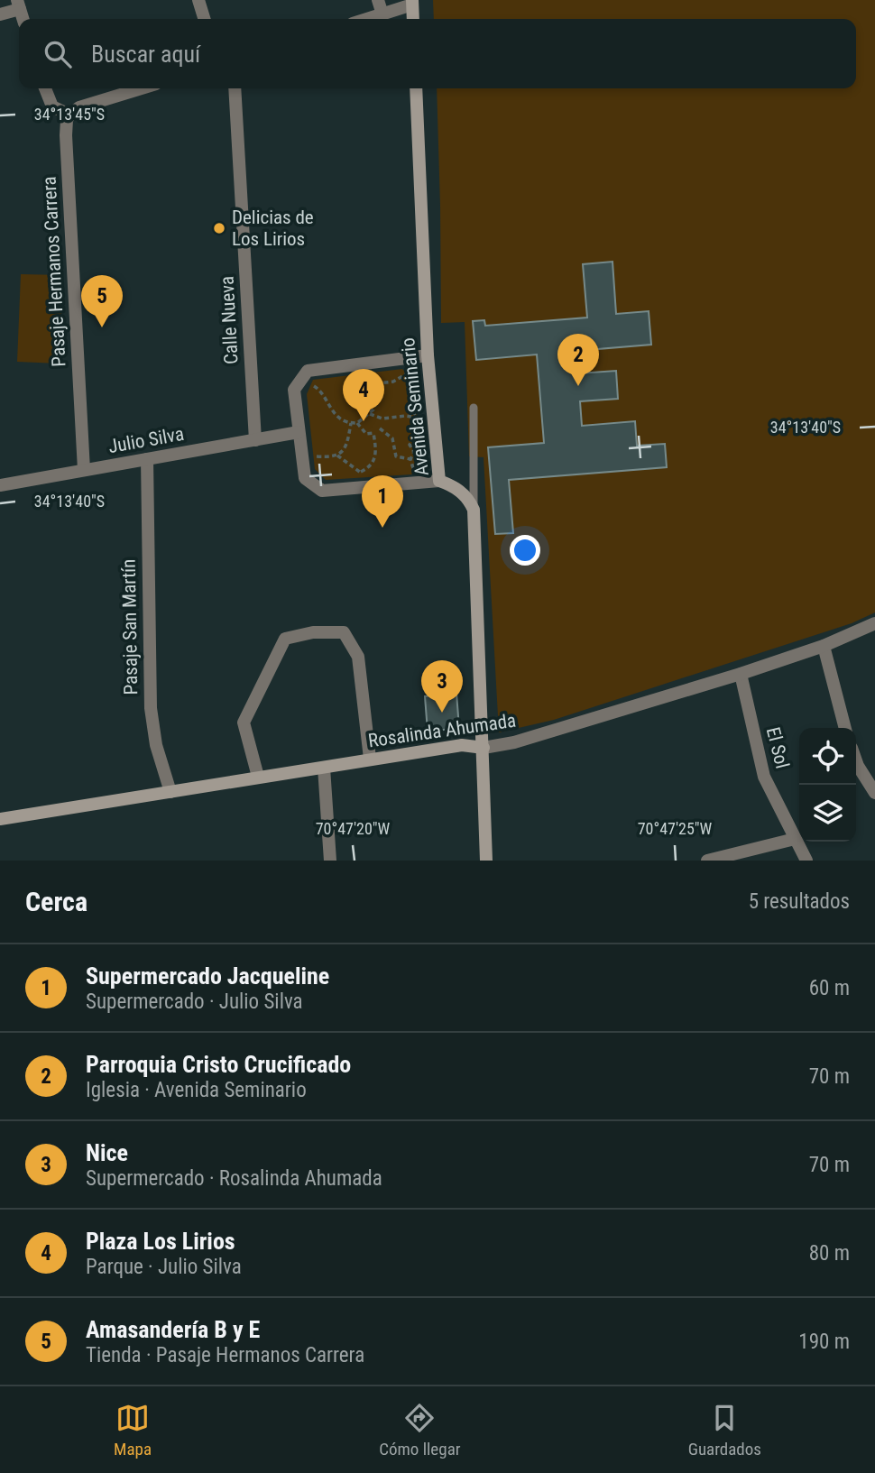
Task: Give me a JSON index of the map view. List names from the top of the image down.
{
  "streets": {
    "street": [
      "Pasaje Hermanos Carrera",
      "Calle Nueva",
      "Avenida Seminario",
      "Julio Silva",
      "Pasaje San Martín",
      "Rosalinda Ahumada",
      "El Sol"
    ]
  },
  "crossings": [
    ["Pasaje Hermanos Carrera", "Julio Silva"],
    ["Calle Nueva", "Julio Silva"],
    ["Julio Silva", "Pasaje San Martín"],
    ["Pasaje San Martín", "Rosalinda Ahumada"],
    ["Rosalinda Ahumada", "El Sol"]
  ],
  "places": ["Delicias de Los Lirios"],
  "page": {
    "search": "Buscar aquí",
    "pins": [
      "5",
      "2",
      "4",
      "1",
      "3"
    ],
    "heading": ["Cerca", "5 resultados"],
    "list": [
      {
        "mark": "1",
        "name": "Supermercado Jacqueline",
        "note": "Supermercado · Julio Silva",
        "value": "60 m"
      },
      {
        "mark": "2",
        "name": "Parroquia Cristo Crucificado",
        "note": "Iglesia · Avenida Seminario",
        "value": "70 m"
      },
      {
        "mark": "3",
        "name": "Nice",
        "note": "Supermercado · Rosalinda Ahumada",
        "value": "70 m"
      },
      {
        "mark": "4",
        "name": "Plaza Los Lirios",
        "note": "Parque · Julio Silva",
        "value": "80 m"
      },
      {
        "mark": "5",
        "name": "Amasandería B y E",
        "note": "Tienda · Pasaje Hermanos Carrera",
        "value": "190 m"
      }
    ],
    "nav": ["Mapa", "Cómo llegar", "Guardados"]
  },
  "coordinates": [
    "34°13'45\"S",
    "34°13'40\"S",
    "70°47'20\"W",
    "70°47'25\"W"
  ]
}
